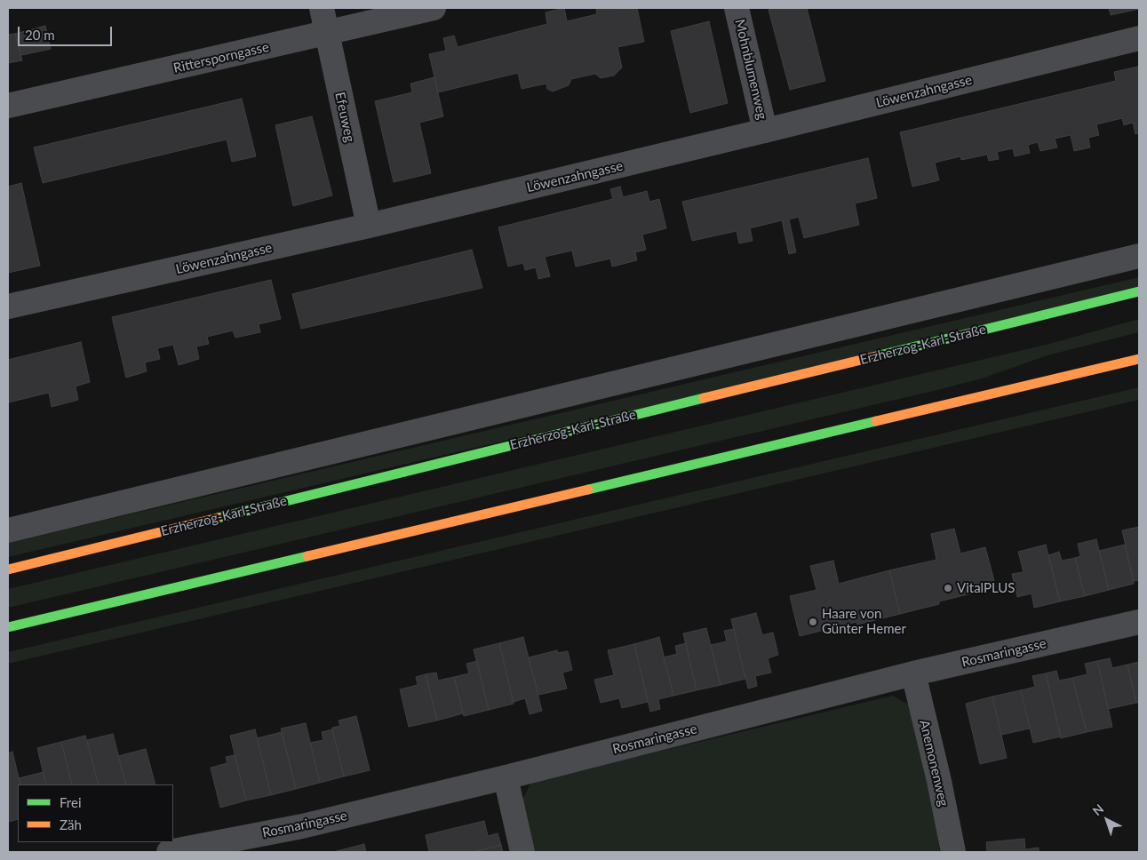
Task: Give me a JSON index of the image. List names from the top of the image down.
{
  "streets": {
    "main road": ["Erzherzog-Karl-Straße"],
    "street": [
      "Rittersporngasse",
      "Mohnblumenweg",
      "Löwenzahngasse",
      "Efeuweg",
      "Rosmaringasse",
      "Anemonenweg"
    ]
  },
  "crossings": [
    ["Rittersporngasse", "Efeuweg"],
    ["Mohnblumenweg", "Löwenzahngasse"],
    ["Löwenzahngasse", "Efeuweg"],
    ["Rosmaringasse", "Anemonenweg"]
  ],
  "places": ["VitalPLUS", "Haare von Günter Hemer"],
  "legend": ["Frei", "Zäh"],
  "scale_bar": "20 m",
  "north": "top left"
}
